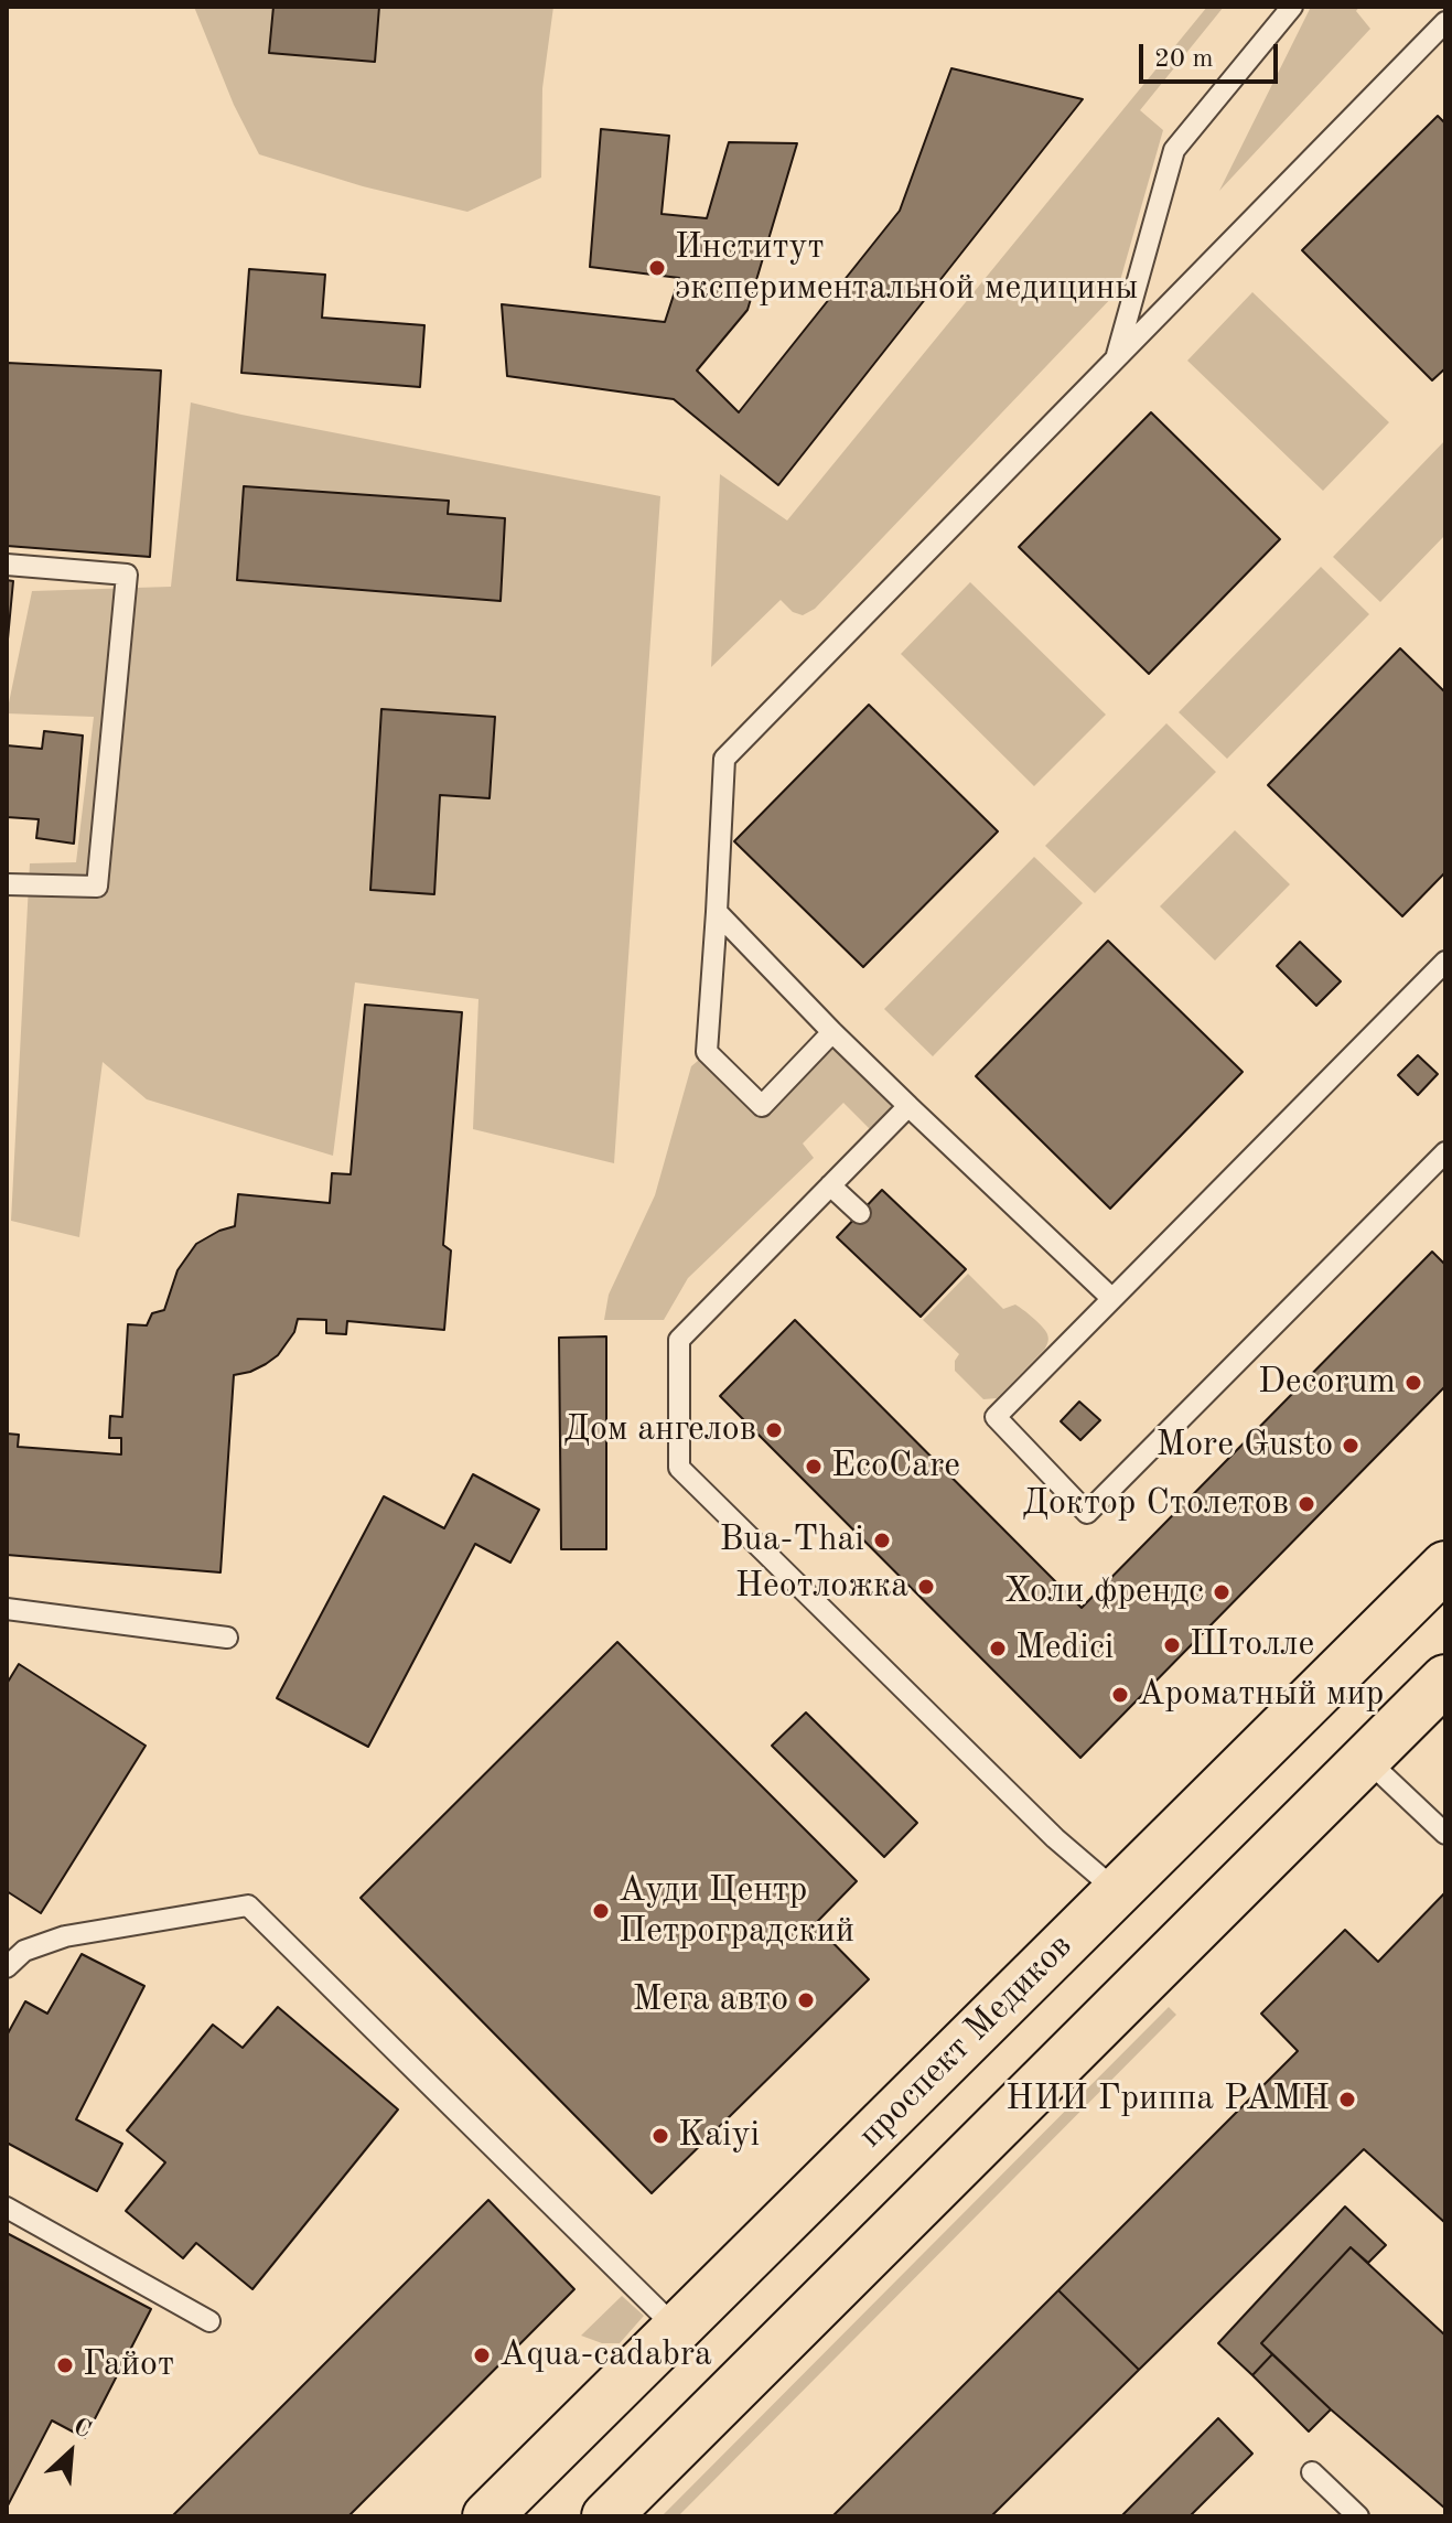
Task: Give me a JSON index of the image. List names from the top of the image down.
{
  "streets": {
    "main road": ["проспект Медиков"]
  },
  "places": [
    "Институт экспериментальной медицины",
    "Decorum",
    "Дом ангелов",
    "More Gusto",
    "EcoCare",
    "Доктор Столетов",
    "Bua-Thai",
    "Неотложка",
    "Холи френдс",
    "Штолле",
    "Medici",
    "Ароматный мир",
    "Ауди Центр Петроградский",
    "Мега авто",
    "НИИ Гриппа РАМН",
    "Kaiyi",
    "Aqua-cadabra",
    "Гайот"
  ],
  "scale_bar": "20 m",
  "north": "top right"
}
